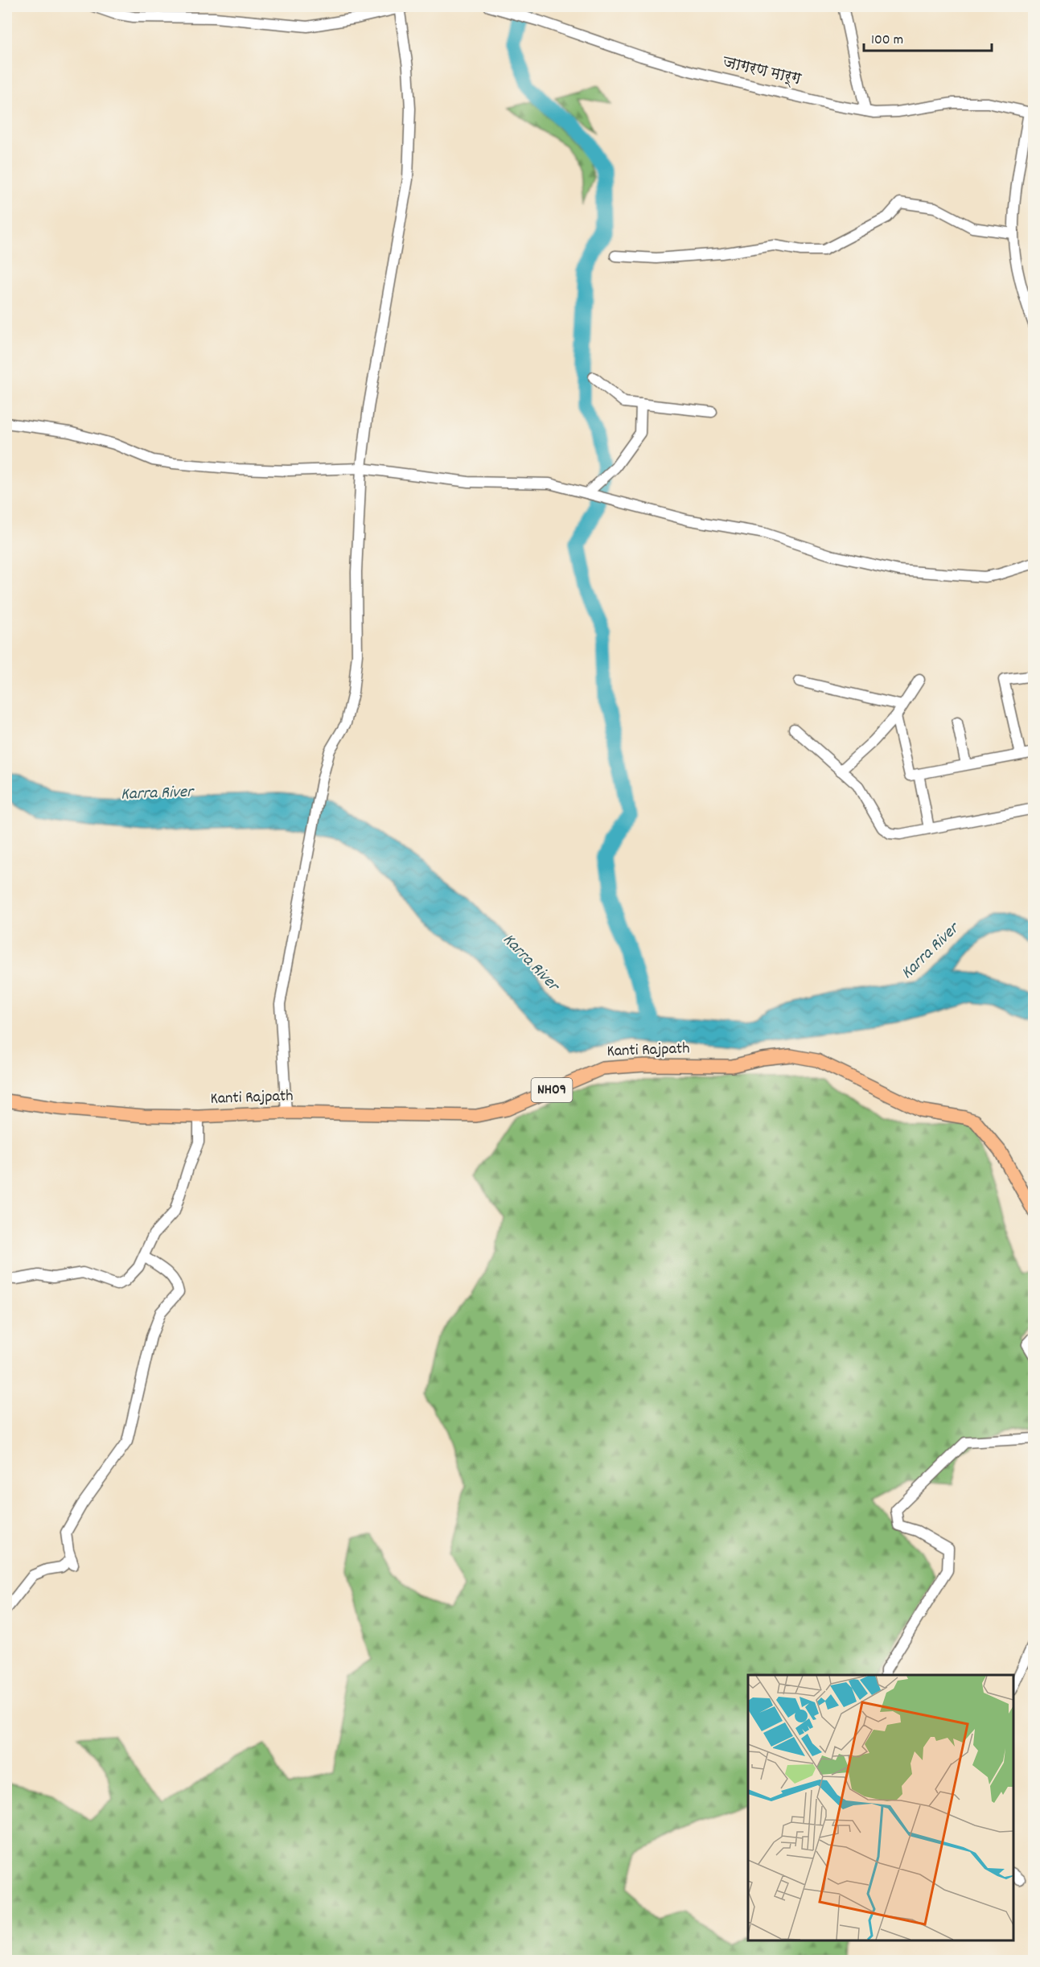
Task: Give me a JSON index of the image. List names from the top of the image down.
{
  "streets": {
    "main road": ["Kanti Rajpath", "NH09"],
    "street": ["जागरण मार्ग"]
  },
  "water": ["Karra River"],
  "scale_bar": "100 m"
}
